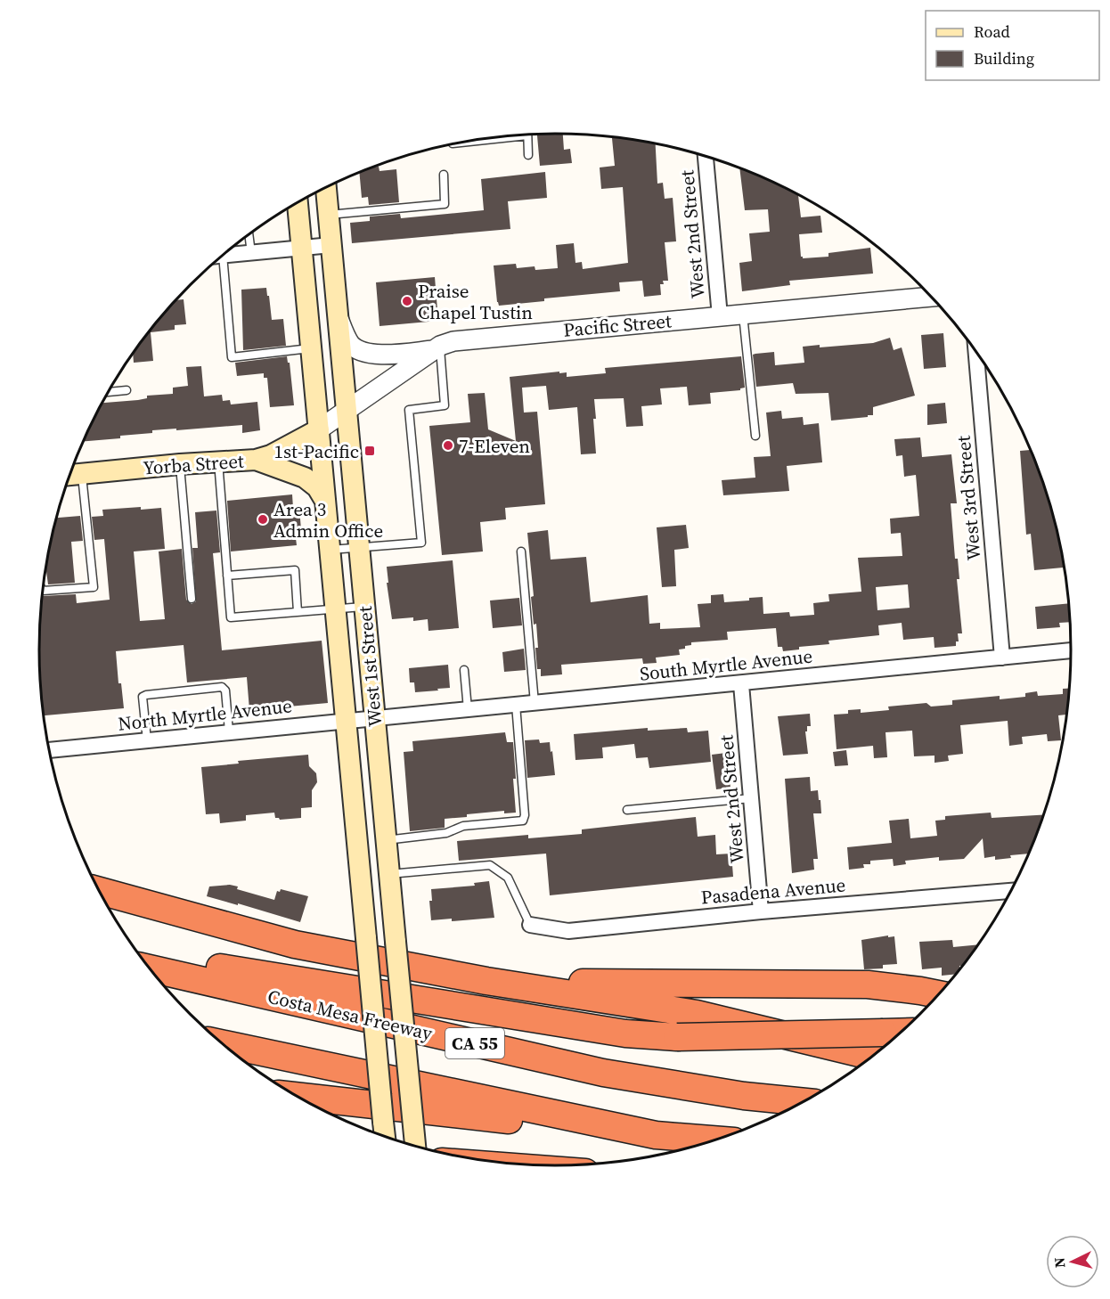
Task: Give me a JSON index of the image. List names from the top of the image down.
{
  "streets": {
    "highway": ["Costa Mesa Freeway", "CA 55"],
    "main road": ["Yorba Street", "West 1st Street"],
    "street": [
      "West 2nd Street",
      "Pacific Street",
      "West 3rd Street",
      "South Myrtle Avenue",
      "North Myrtle Avenue",
      "Pasadena Avenue"
    ]
  },
  "crossings": [
    ["West 2nd Street", "Pacific Street"],
    ["West 2nd Street", "South Myrtle Avenue"],
    ["West 2nd Street", "Pasadena Avenue"],
    ["Pacific Street", "Yorba Street"],
    ["Pacific Street", "West 1st Street"],
    ["Yorba Street", "West 1st Street"],
    ["West 3rd Street", "South Myrtle Avenue"],
    ["South Myrtle Avenue", "West 1st Street"],
    ["South Myrtle Avenue", "North Myrtle Avenue"],
    ["West 1st Street", "North Myrtle Avenue"]
  ],
  "places": {
    "other": ["Praise Chapel Tustin", "7-Eleven", "Area 3 Admin Office"],
    "transit": ["1st-Pacific"]
  },
  "legend": ["Road", "Building"],
  "north": "left"
}
